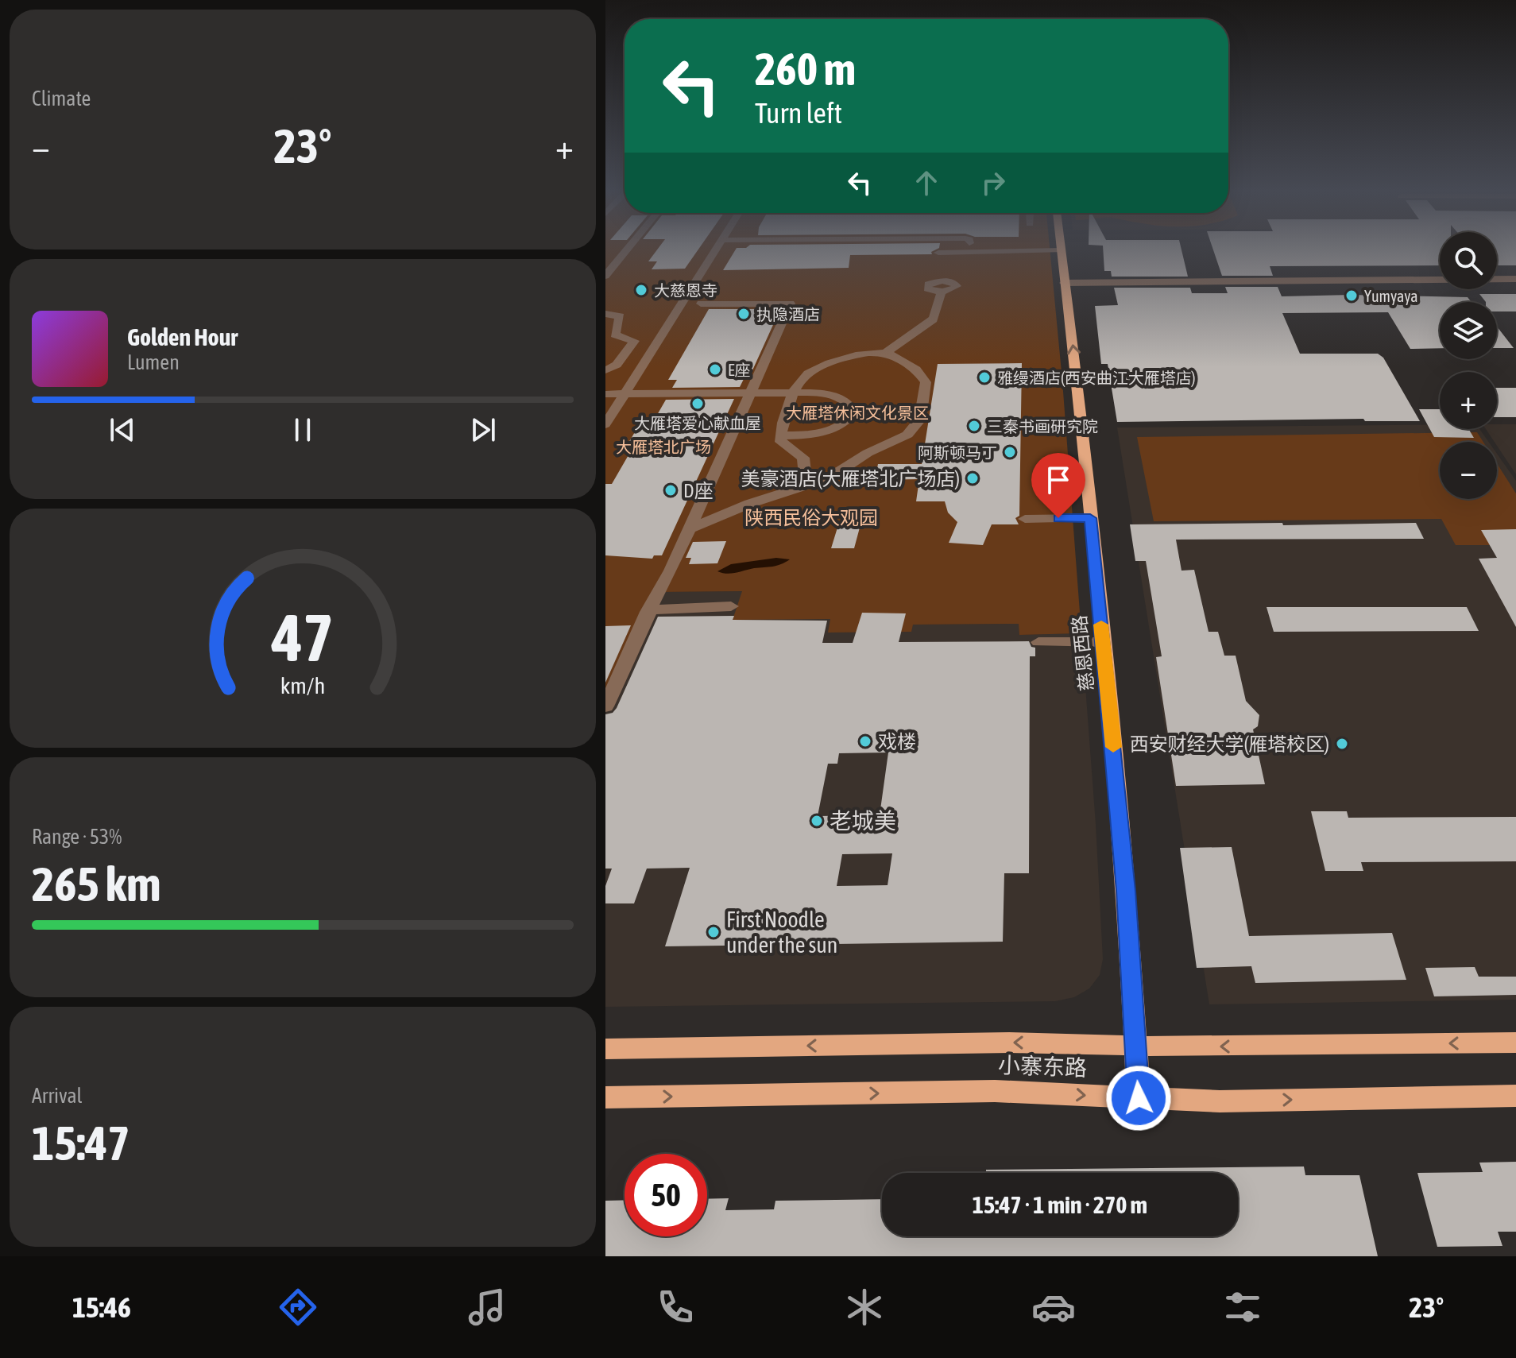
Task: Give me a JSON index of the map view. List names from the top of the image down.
{
  "streets": {
    "main road": ["慈恩西路", "小寨东路"]
  },
  "crossings": [
    ["慈恩西路", "小寨东路"]
  ],
  "parks": ["大雁塔休闲文化景区", "大雁塔北广场", "陕西民俗大观园"],
  "places": [
    "大慈恩寺",
    "Yumyaya",
    "执隐酒店",
    "E座",
    "雅缦酒店(西安曲江大雁塔店)",
    "大雁塔爱心献血屋",
    "三秦书画研究院",
    "阿斯顿马丁",
    "美豪酒店(大雁塔北广场店)",
    "D座",
    "戏楼",
    "西安财经大学(雁塔校区)",
    "老城美",
    "First Noodle under the sun"
  ],
  "page": {
    "tile": [
      "Climate",
      ["Range · 53%", "265 km"],
      ["Arrival", "15:47"]
    ],
    "turn": ["260 m", "Turn left"],
    "heat": ["−", "23°", "+"],
    "map_buttons": ["+", "−"],
    "song": ["Golden Hour", "Lumen"],
    "limit": "50",
    "trip": "15:47 · 1 min · 270 m",
    "tabs": ["15:46", "23°"],
    "gauge": ["47", "km/h"]
  }
}
